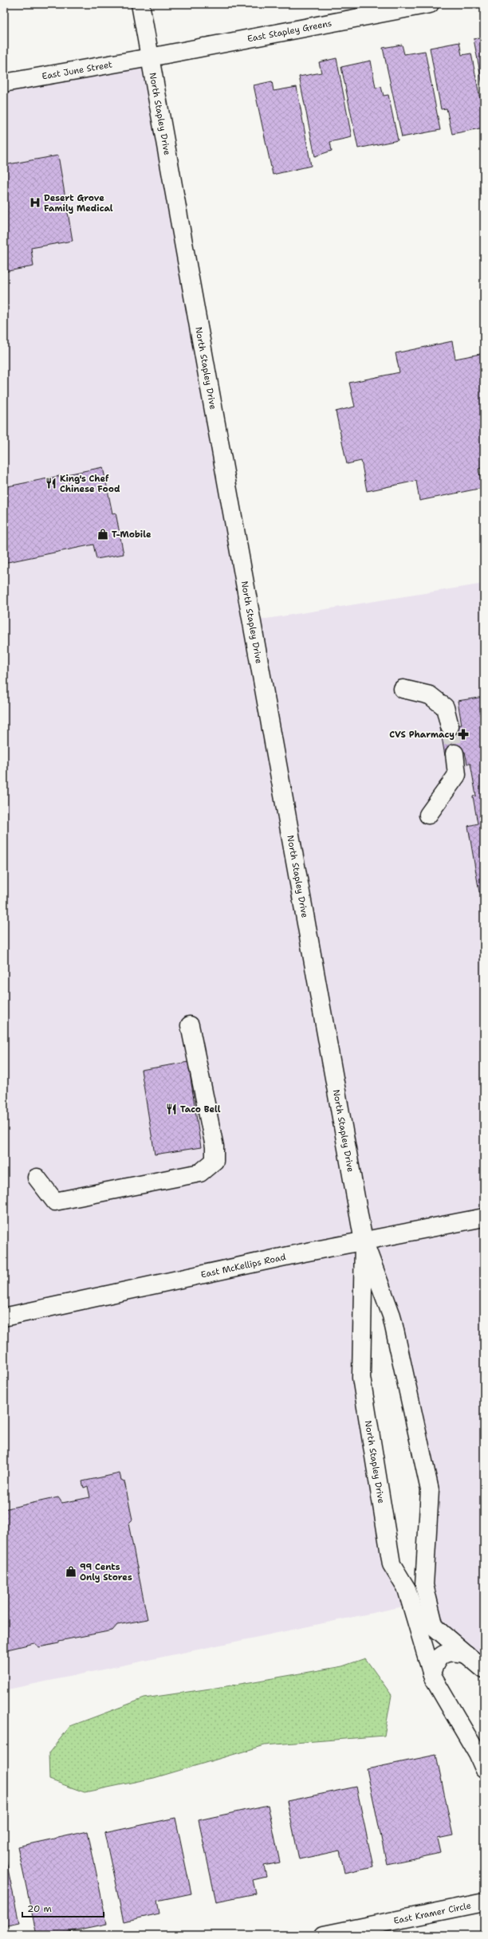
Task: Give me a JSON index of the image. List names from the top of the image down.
{
  "streets": {
    "main road": [
      "East Stapley Greens",
      "East June Street",
      "North Stapley Drive",
      "East McKellips Road",
      "East Kramer Circle"
    ]
  },
  "crossings": [
    ["East Stapley Greens", "East June Street"],
    ["East Stapley Greens", "North Stapley Drive"],
    ["East June Street", "North Stapley Drive"],
    ["North Stapley Drive", "East McKellips Road"]
  ],
  "places": {
    "hospital": ["Desert Grove Family Medical"],
    "restaurant": ["King's Chef Chinese Food", "Taco Bell"],
    "shop": ["T-Mobile", "99 Cents Only Stores"],
    "pharmacy": ["CVS Pharmacy"]
  },
  "scale_bar": "20 m"
}
